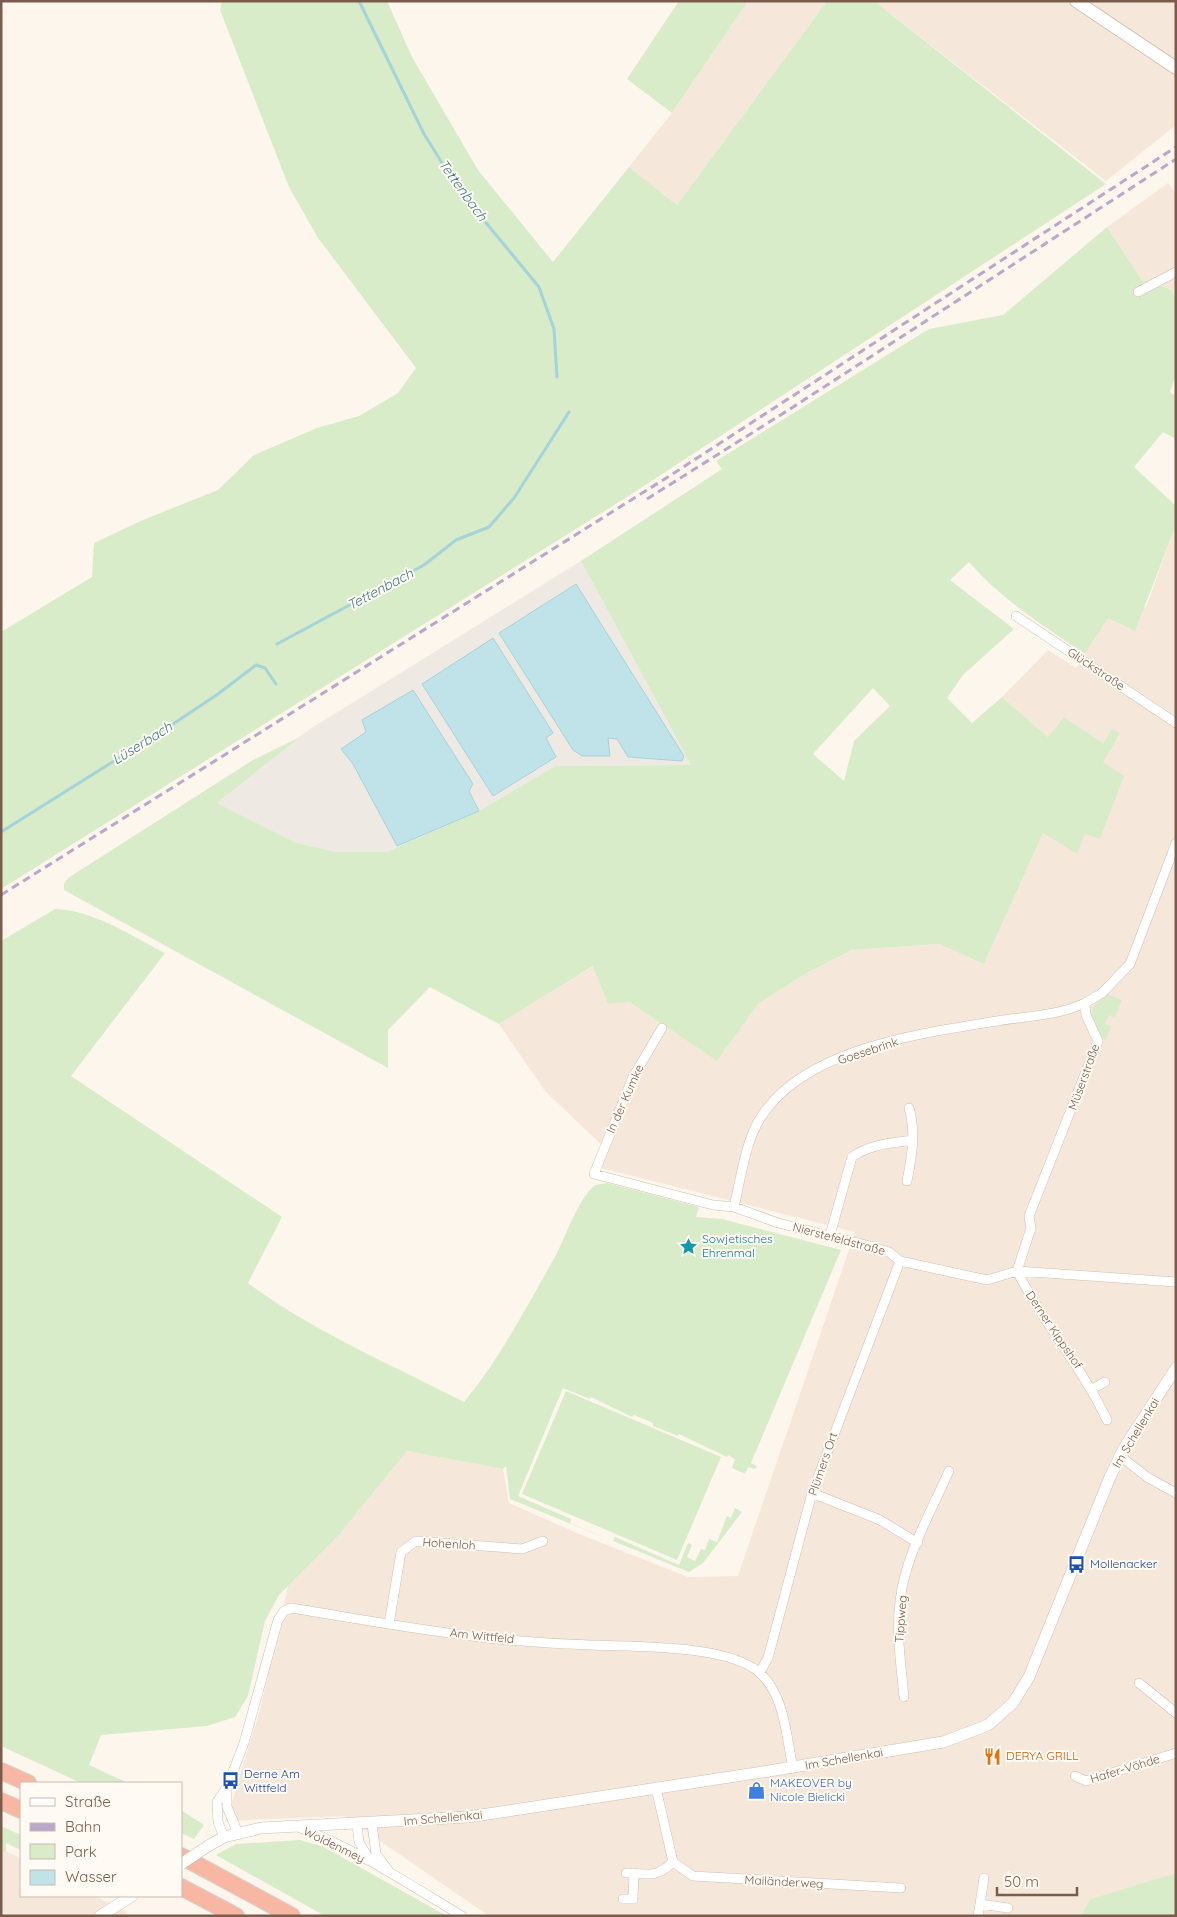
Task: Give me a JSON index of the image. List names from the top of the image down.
{
  "streets": {
    "street": [
      "Glückstraße",
      "Goesebrink",
      "Müserstraße",
      "In der Kumke",
      "Nierstefeldstraße",
      "Derner Kippshof",
      "Im Schellenkai",
      "Plümers Ort",
      "Hohenloh",
      "Tippweg",
      "Am Wittfeld",
      "Hafer-Vöhde",
      "Woldenmey",
      "Mailänderweg"
    ]
  },
  "crossings": [
    ["Goesebrink", "Müserstraße"],
    ["Goesebrink", "Nierstefeldstraße"],
    ["Müserstraße", "Nierstefeldstraße"],
    ["Müserstraße", "Derner Kippshof"],
    ["In der Kumke", "Nierstefeldstraße"],
    ["Nierstefeldstraße", "Derner Kippshof"],
    ["Nierstefeldstraße", "Plümers Ort"],
    ["Im Schellenkai", "Am Wittfeld"],
    ["Im Schellenkai", "Woldenmey"],
    ["Plümers Ort", "Am Wittfeld"],
    ["Hohenloh", "Am Wittfeld"]
  ],
  "water": ["Tettenbach", "Lüserbach"],
  "places": {
    "place": ["Sowjetisches Ehrenmal"],
    "bus stop": ["Mollenacker", "Derne Am Wittfeld"],
    "restaurant": ["DERYA GRILL"],
    "shop": ["MAKEOVER by Nicole Bielicki"]
  },
  "legend": [
    "Straße",
    "Bahn",
    "Park",
    "Wasser"
  ],
  "scale_bar": "50 m"
}
